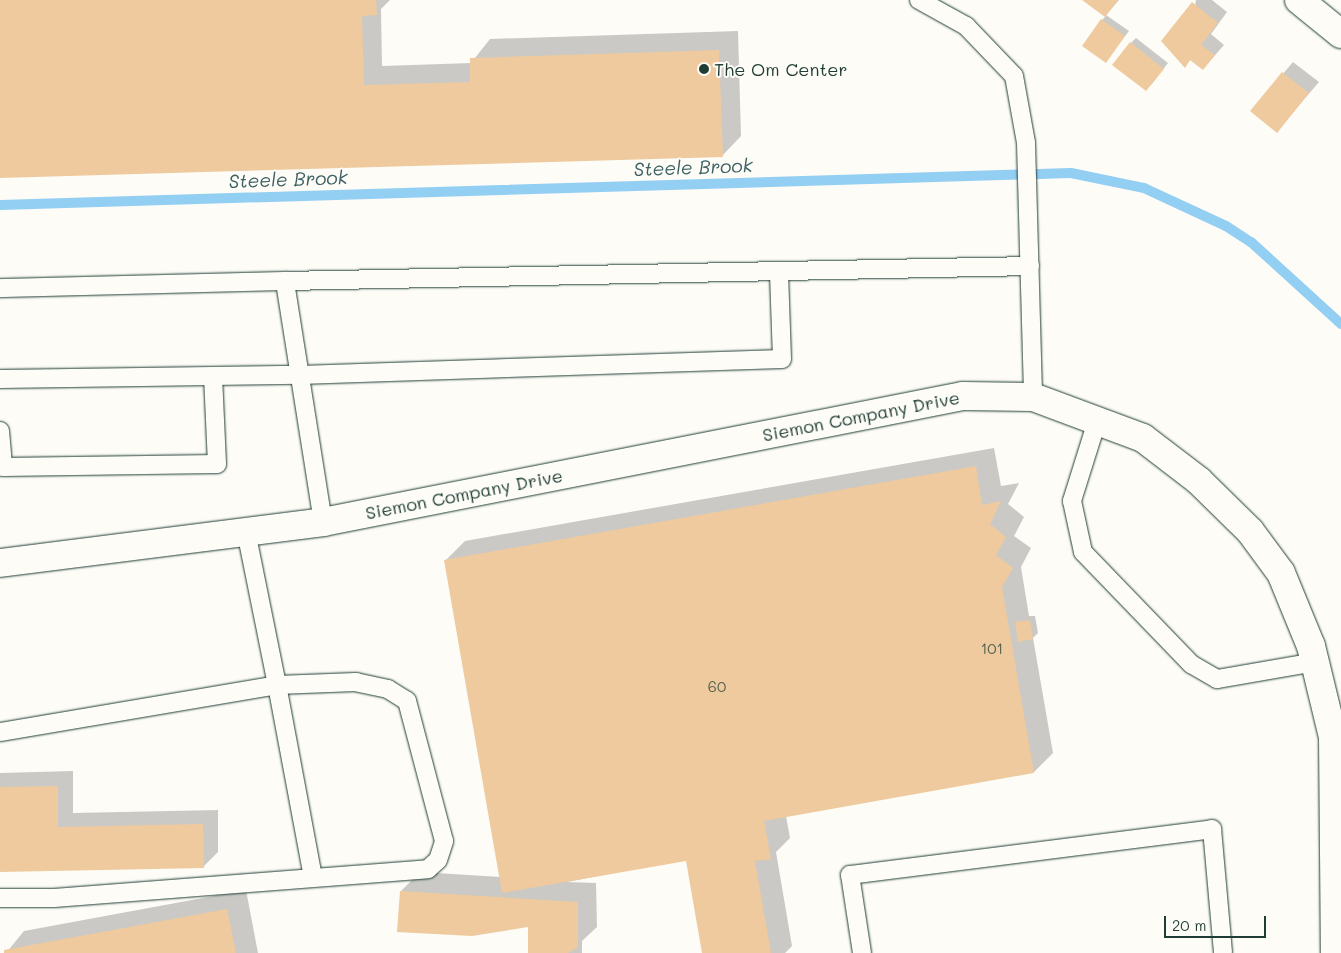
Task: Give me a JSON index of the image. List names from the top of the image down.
{
  "streets": {
    "street": ["Siemon Company Drive"]
  },
  "water": ["Steele Brook"],
  "places": ["The Om Center"],
  "house_numbers": ["101", "60"],
  "scale_bar": "20 m"
}
